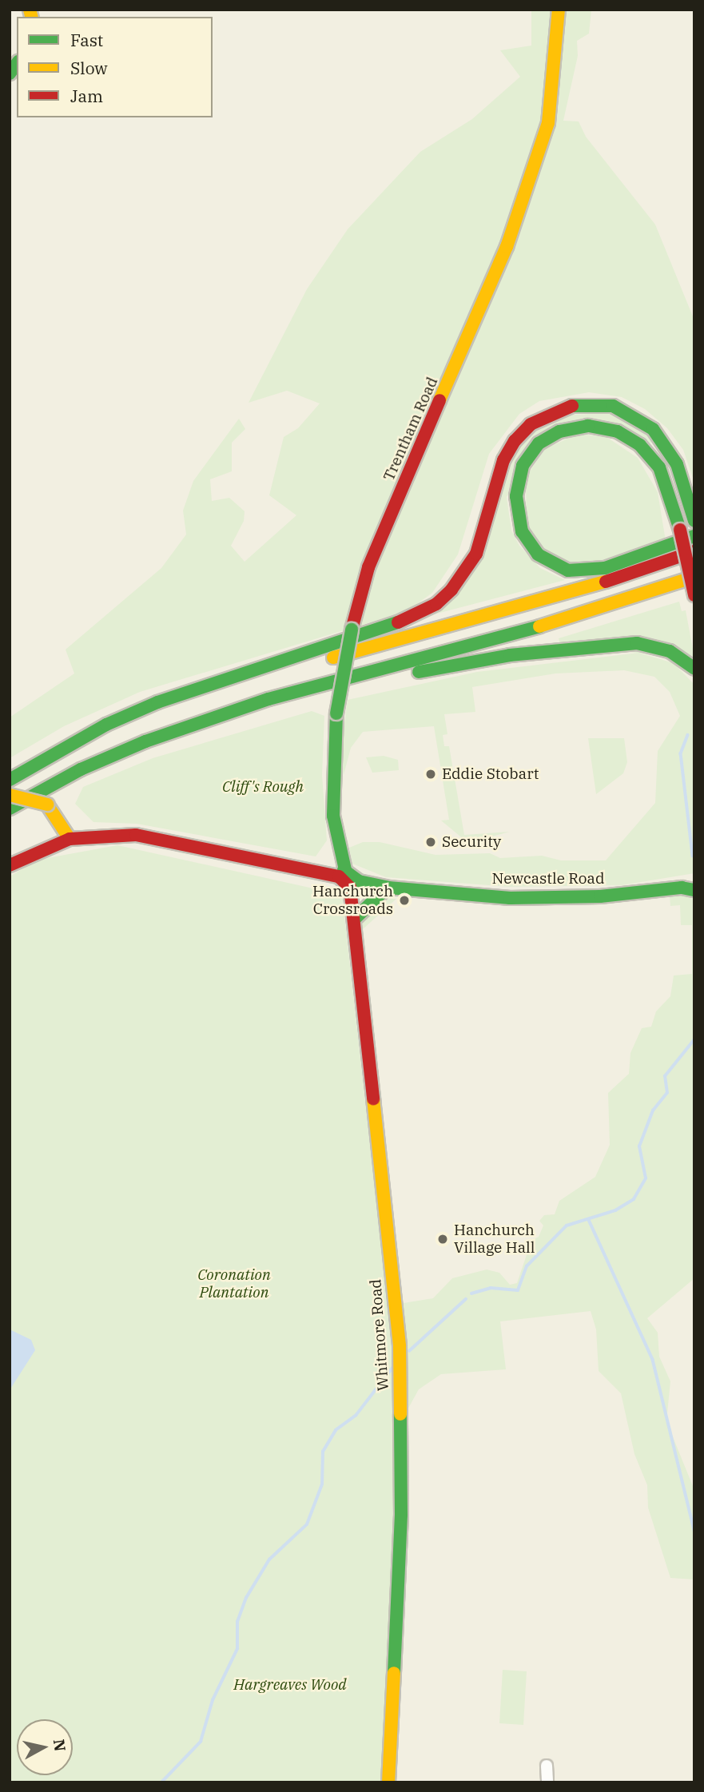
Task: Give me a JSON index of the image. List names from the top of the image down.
{
  "streets": {
    "main road": ["Trentham Road", "Newcastle Road", "Whitmore Road"]
  },
  "crossings": [
    ["Trentham Road", "Newcastle Road"],
    ["Trentham Road", "Whitmore Road"],
    ["Newcastle Road", "Whitmore Road"]
  ],
  "parks": ["Cliff's Rough", "Coronation Plantation", "Hargreaves Wood"],
  "places": [
    "Eddie Stobart",
    "Security",
    "Hanchurch Crossroads",
    "Hanchurch Village Hall"
  ],
  "legend": ["Fast", "Slow", "Jam"],
  "north": "right"
}
